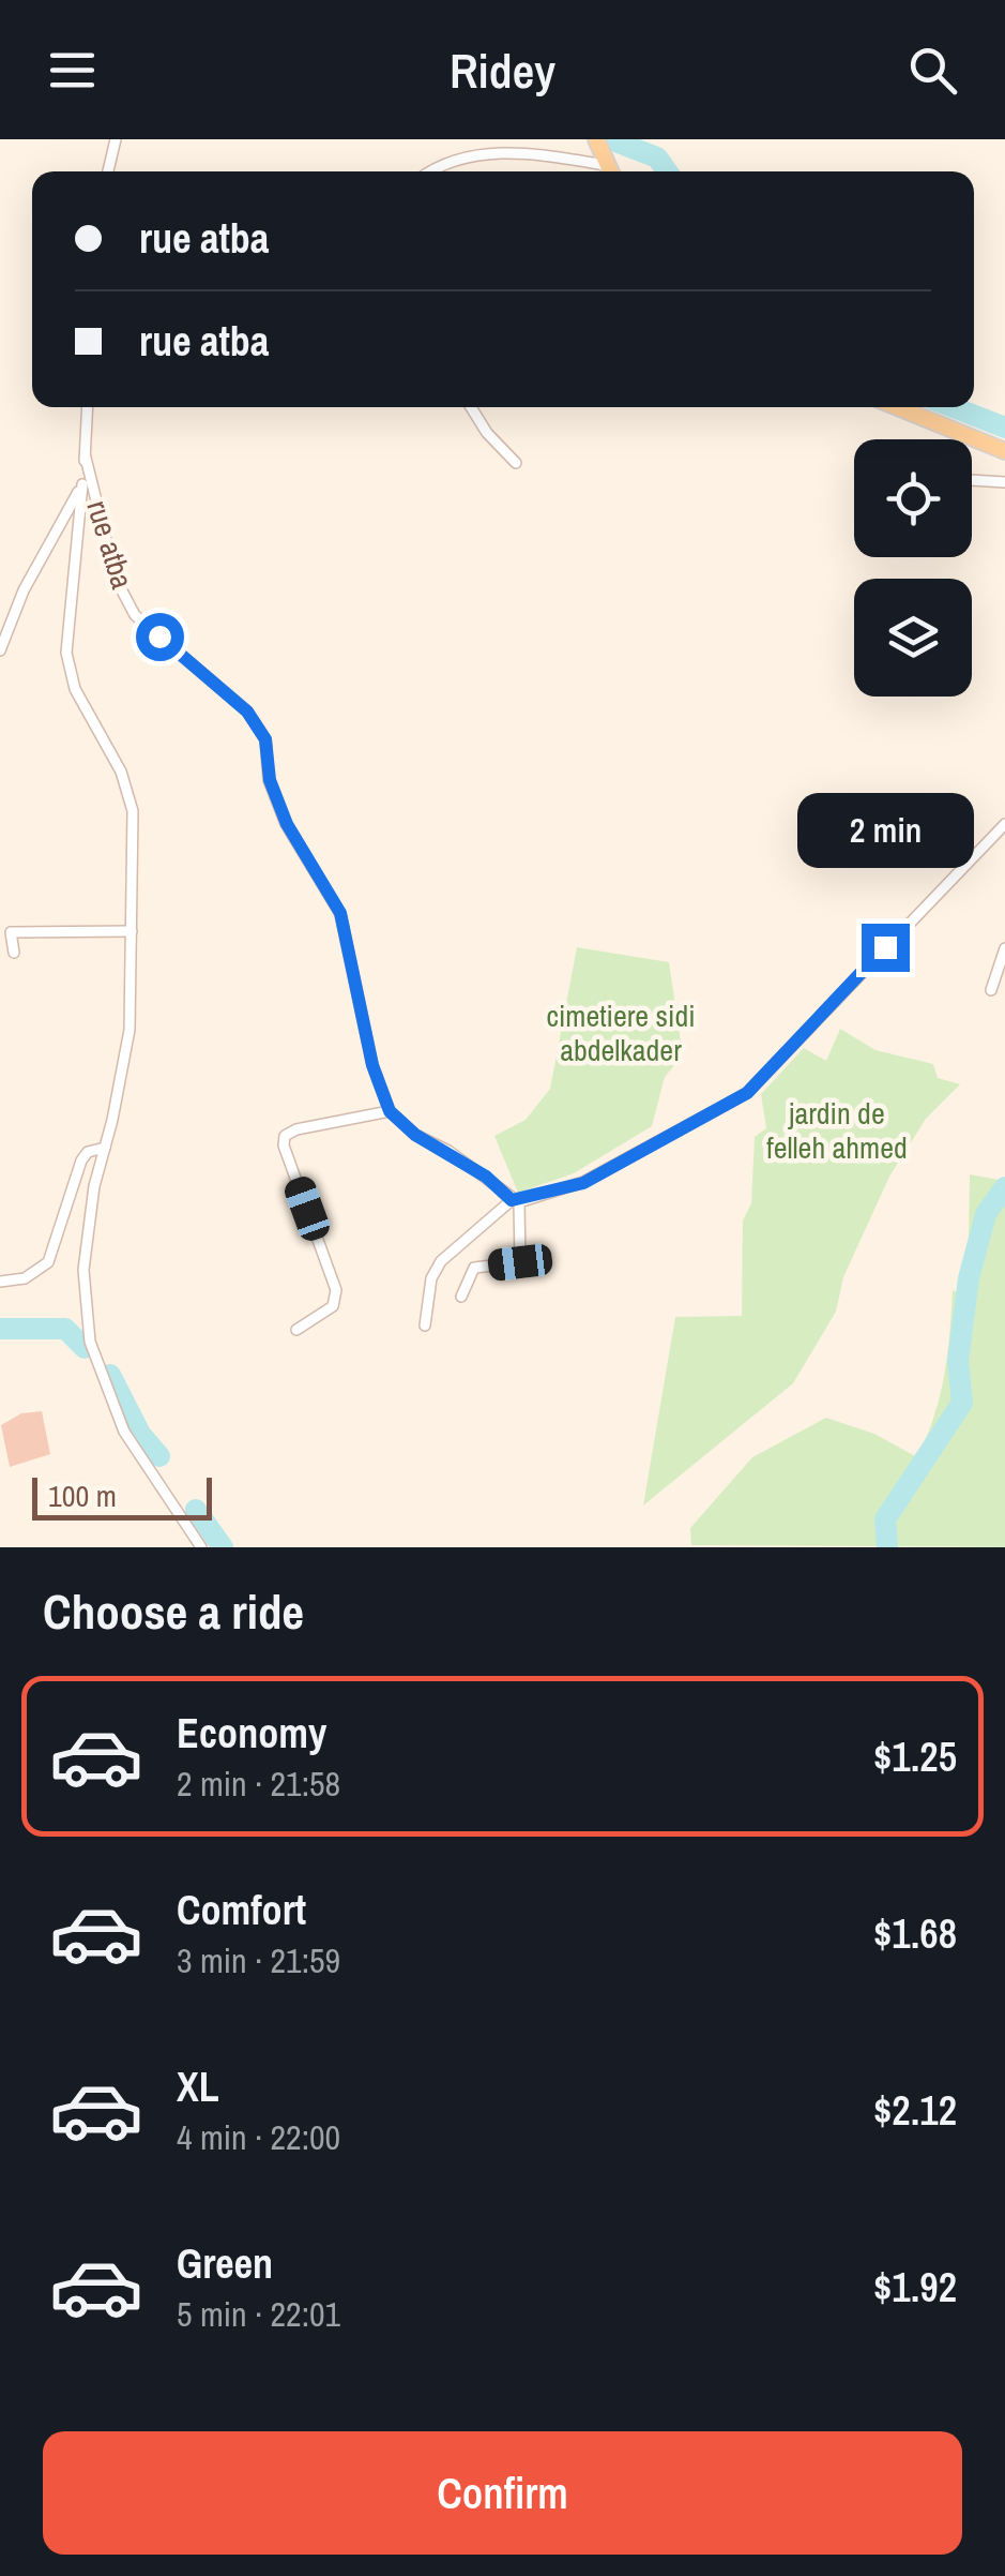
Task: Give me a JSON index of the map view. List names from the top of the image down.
{
  "streets": {
    "street": ["rue atba"]
  },
  "parks": ["cimetiere sidi abdelkader", "jardin de felleh ahmed"],
  "scale_bar": "100 m",
  "page": {
    "header": "Ridey",
    "banner": ["rue atba", "rue atba"],
    "bubble": "2 min",
    "scale": "100 m",
    "heading": "Choose a ride",
    "list": [
      {
        "name": "Economy",
        "note": "2 min · 21:58",
        "value": "$1.25"
      },
      {
        "name": "Comfort",
        "note": "3 min · 21:59",
        "value": "$1.68"
      },
      {
        "name": "XL",
        "note": "4 min · 22:00",
        "value": "$2.12"
      },
      {
        "name": "Green",
        "note": "5 min · 22:01",
        "value": "$1.92"
      }
    ],
    "buttons": "Confirm"
  }
}
